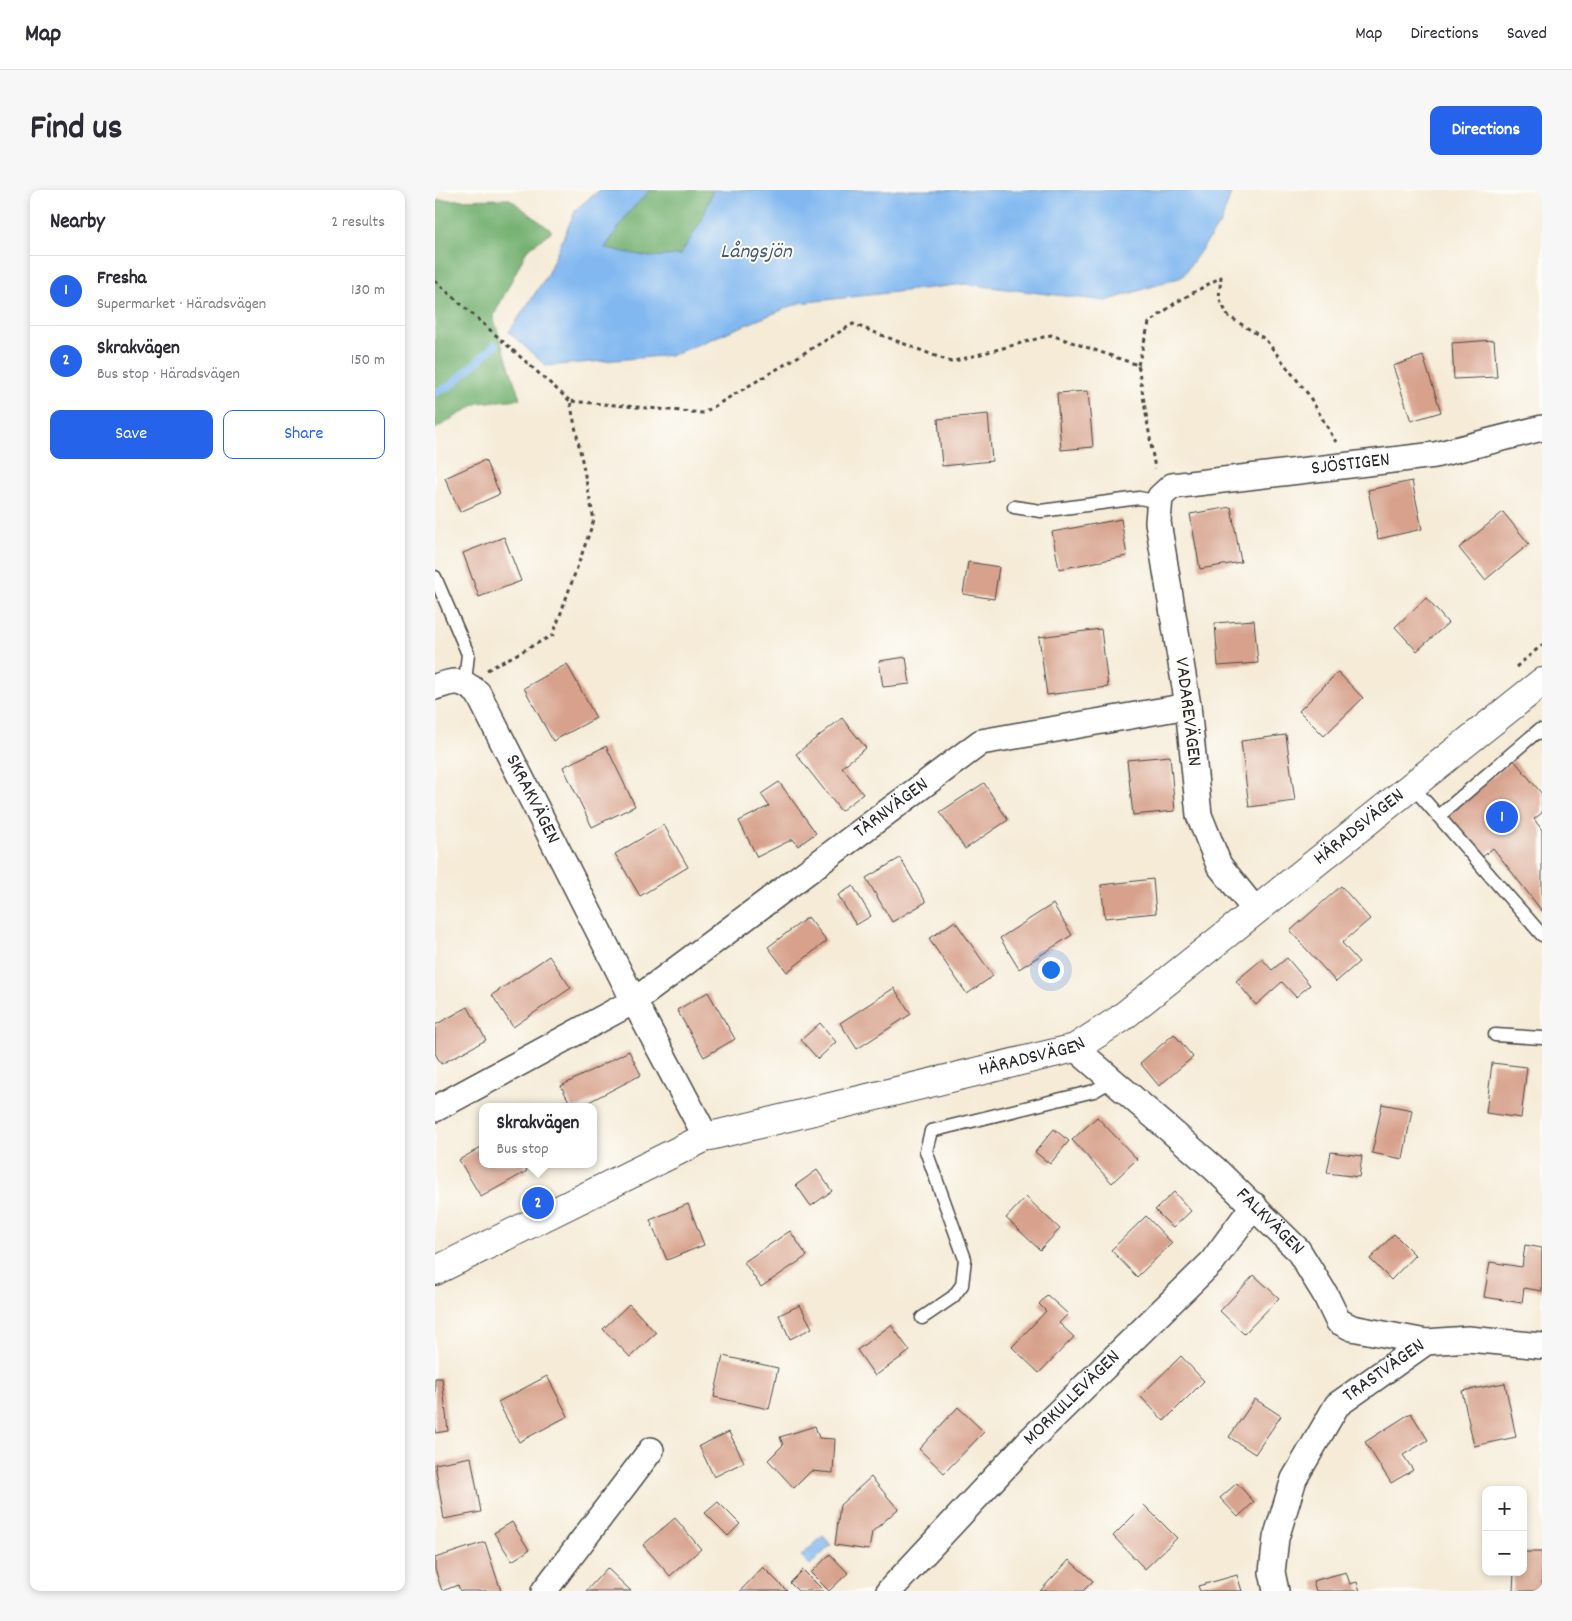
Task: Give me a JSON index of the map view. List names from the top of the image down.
{
  "streets": {
    "street": [
      "SJÖSTIGEN",
      "VADAREVÄGEN",
      "SKRAKVÄGEN",
      "TÄRNVÄGEN",
      "HÄRADSVÄGEN",
      "FALKVÄGEN",
      "TRASTVÄGEN",
      "MORKULLEVÄGEN"
    ]
  },
  "crossings": [
    ["SJÖSTIGEN", "VADAREVÄGEN"],
    ["VADAREVÄGEN", "TÄRNVÄGEN"],
    ["VADAREVÄGEN", "HÄRADSVÄGEN"],
    ["SKRAKVÄGEN", "TÄRNVÄGEN"],
    ["SKRAKVÄGEN", "HÄRADSVÄGEN"],
    ["HÄRADSVÄGEN", "FALKVÄGEN"],
    ["FALKVÄGEN", "TRASTVÄGEN"],
    ["FALKVÄGEN", "MORKULLEVÄGEN"]
  ],
  "water": ["Långsjön"],
  "page": {
    "header": "Map",
    "nav": ["Map", "Directions", "Saved"],
    "title": "Find us",
    "buttons": [
      "Directions",
      ["Save", "Share"]
    ],
    "heading": ["Nearby", "2 results"],
    "list": [
      {
        "mark": "1",
        "name": "Fresha",
        "note": "Supermarket · Häradsvägen",
        "value": "130 m"
      },
      {
        "mark": "2",
        "name": "Skrakvägen",
        "note": "Bus stop · Häradsvägen",
        "value": "150 m"
      }
    ],
    "pins": ["1", "2"],
    "popup": ["Skrakvägen", "Bus stop"],
    "map_buttons": ["+", "−"]
  }
}
